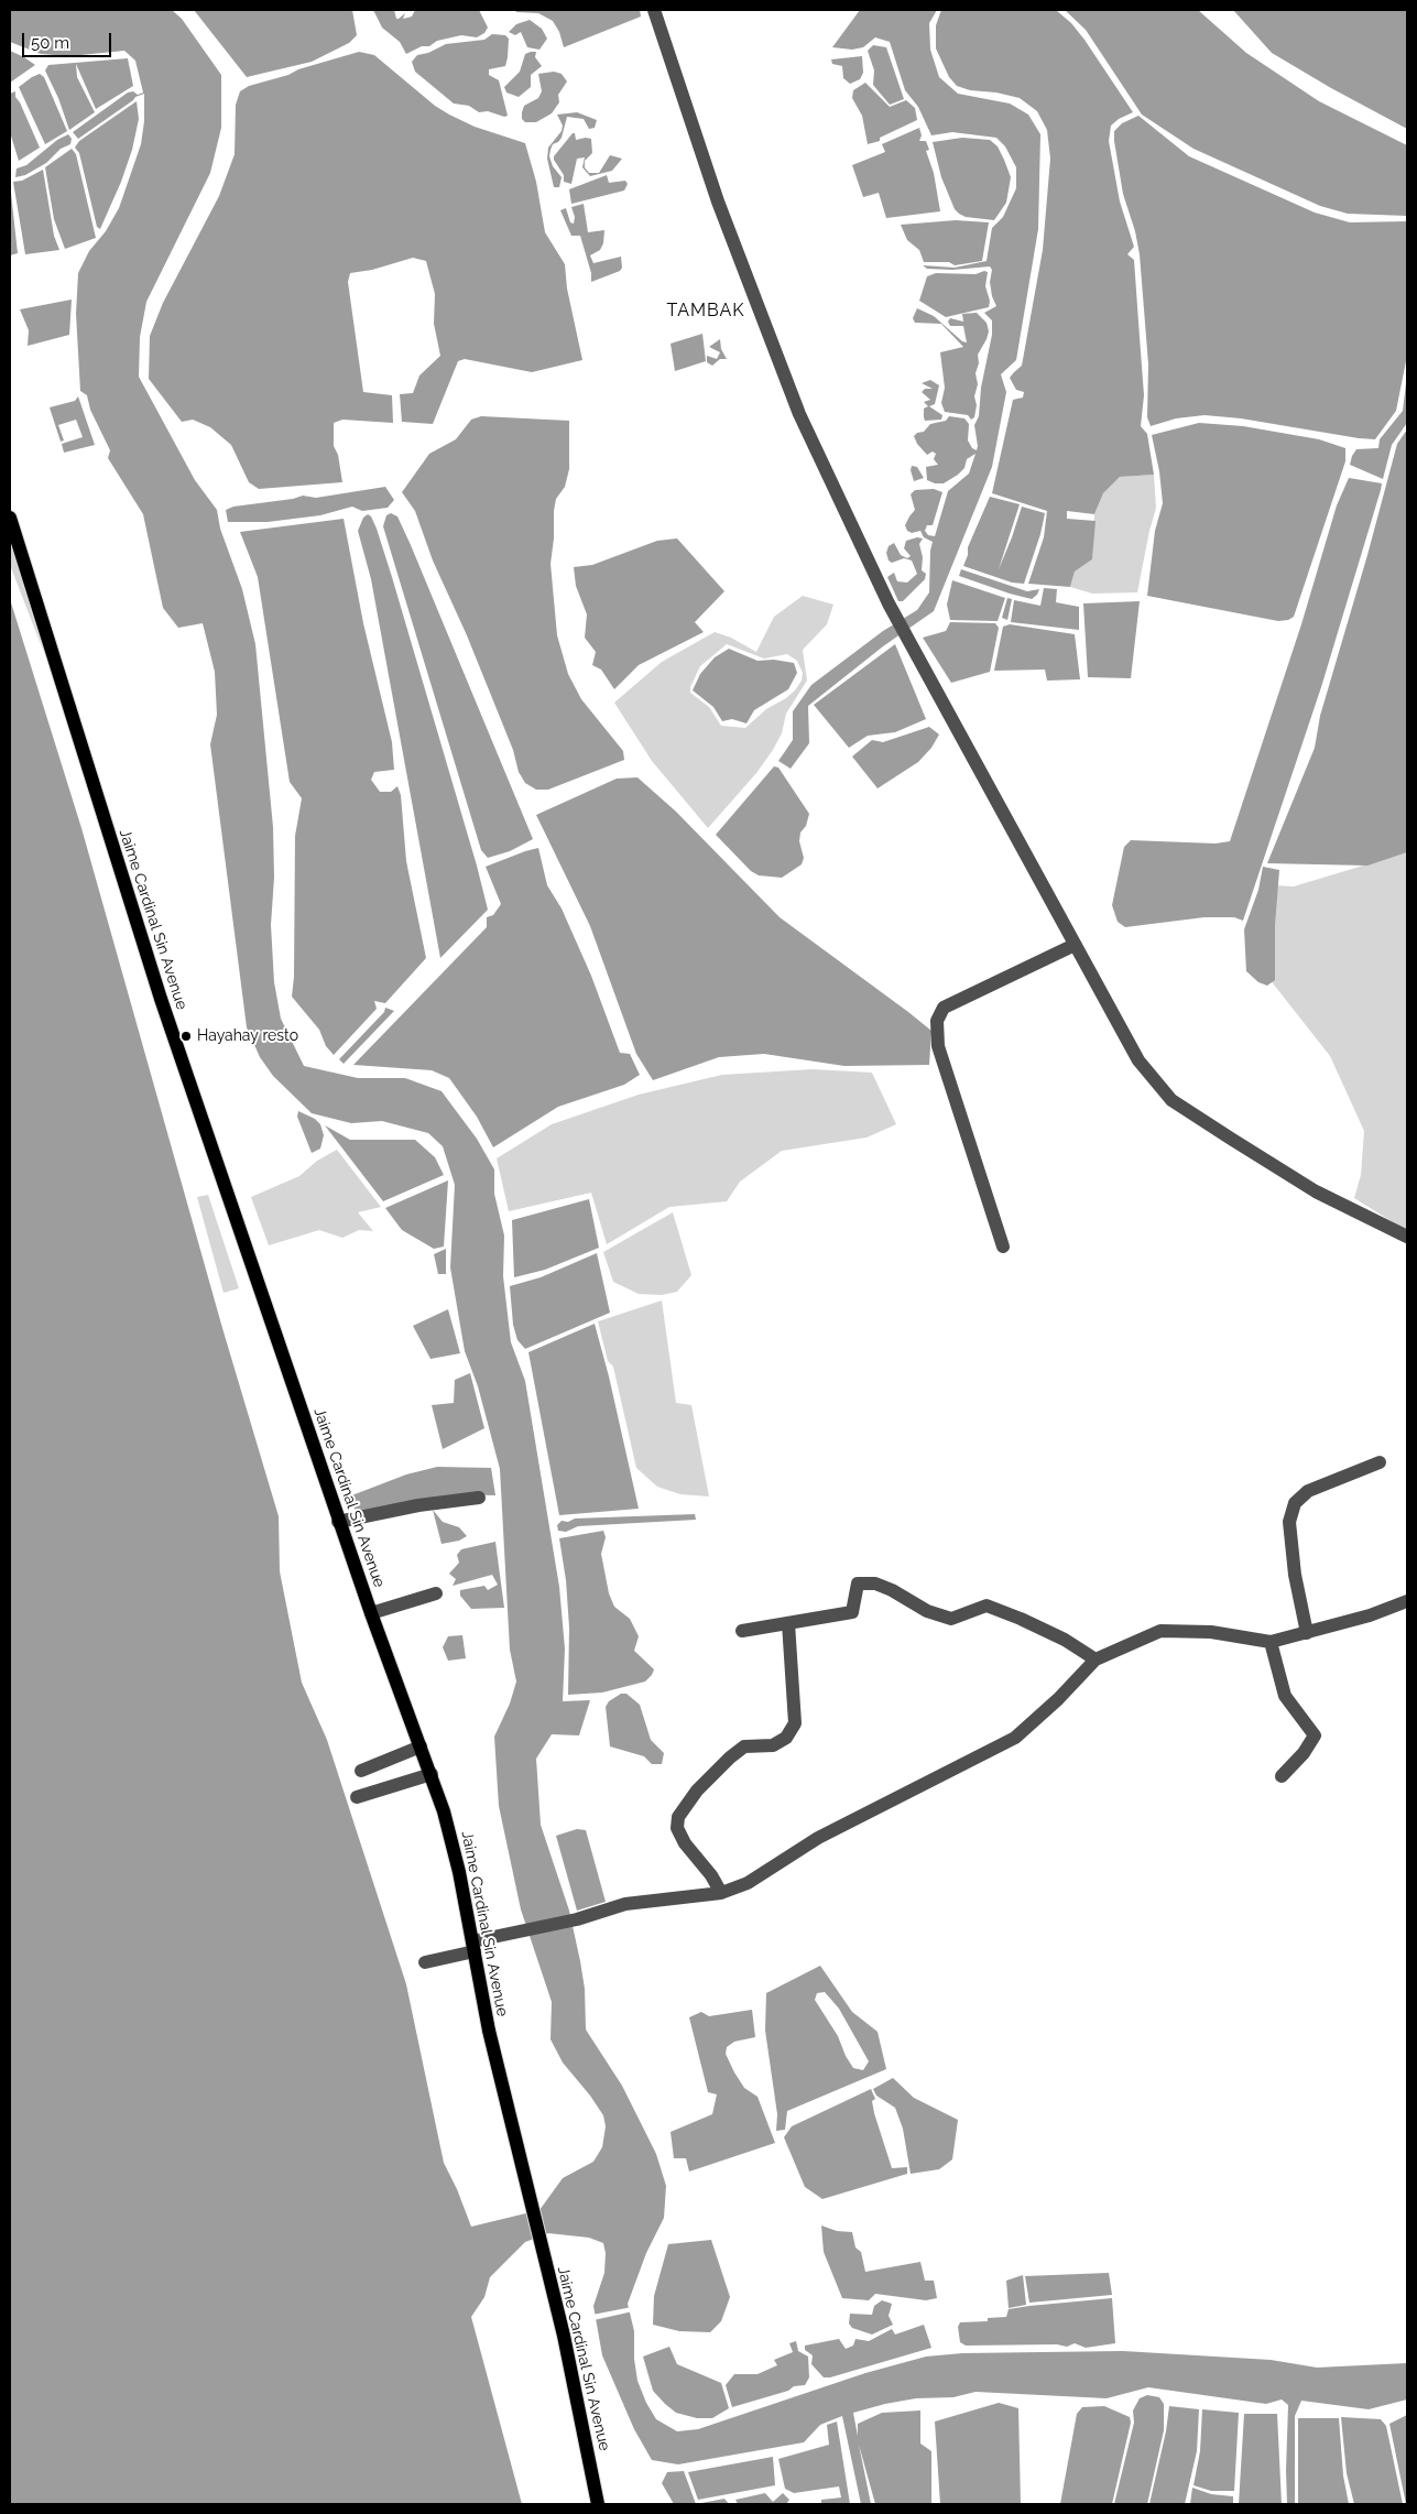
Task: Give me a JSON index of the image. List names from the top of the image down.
{
  "streets": {
    "main road": ["Jaime Cardinal Sin Avenue"]
  },
  "districts": ["TAMBAK"],
  "places": ["Hayahay resto"],
  "scale_bar": "50 m"
}
